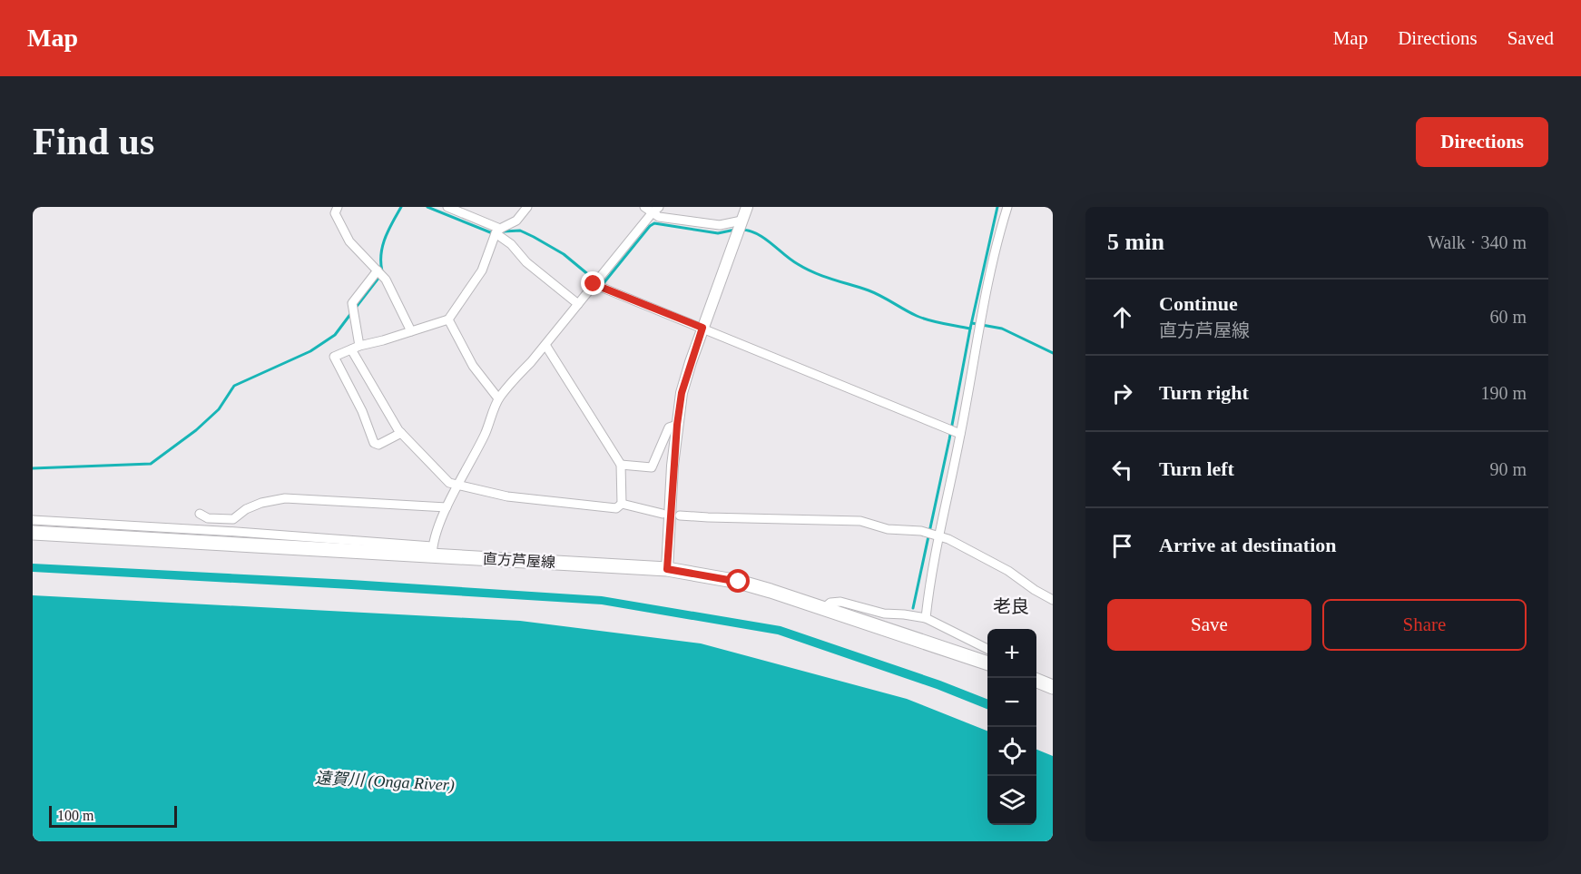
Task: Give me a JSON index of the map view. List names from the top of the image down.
{
  "streets": {
    "main road": ["直方芦屋線"]
  },
  "districts": ["老良"],
  "water": ["遠賀川 (Onga River)"],
  "scale_bar": "100 m",
  "page": {
    "header": "Map",
    "nav": ["Map", "Directions", "Saved"],
    "buttons": [
      "Directions",
      ["Save", "Share"]
    ],
    "title": "Find us",
    "heading": ["5 min", "Walk · 340 m"],
    "list": [
      ["Continue", "直方芦屋線", "60 m"],
      ["Turn right", "190 m"],
      ["Turn left", "90 m"],
      "Arrive at destination"
    ],
    "map_buttons": ["+", "−"],
    "scale": "100 m"
  }
}
